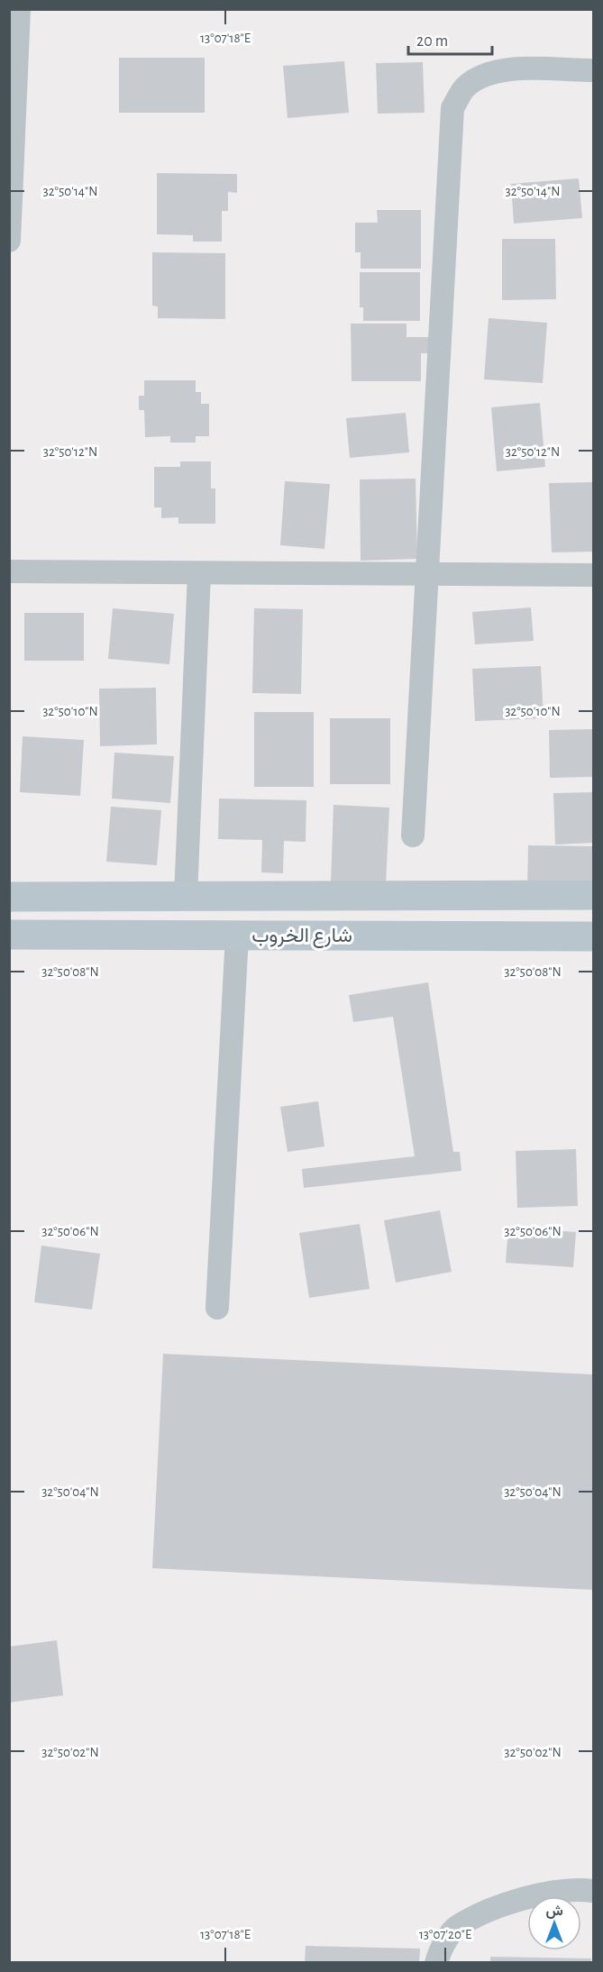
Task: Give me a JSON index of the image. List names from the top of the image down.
{
  "streets": {
    "main road": ["شارع الخروب"]
  },
  "scale_bar": "20 m",
  "north": "top",
  "coordinates": [
    "13°07'18\"E",
    "32°50'14\"N",
    "32°50'12\"N",
    "32°50'10\"N",
    "32°50'08\"N",
    "32°50'06\"N",
    "32°50'04\"N",
    "32°50'02\"N",
    "13°07'20\"E"
  ]
}
